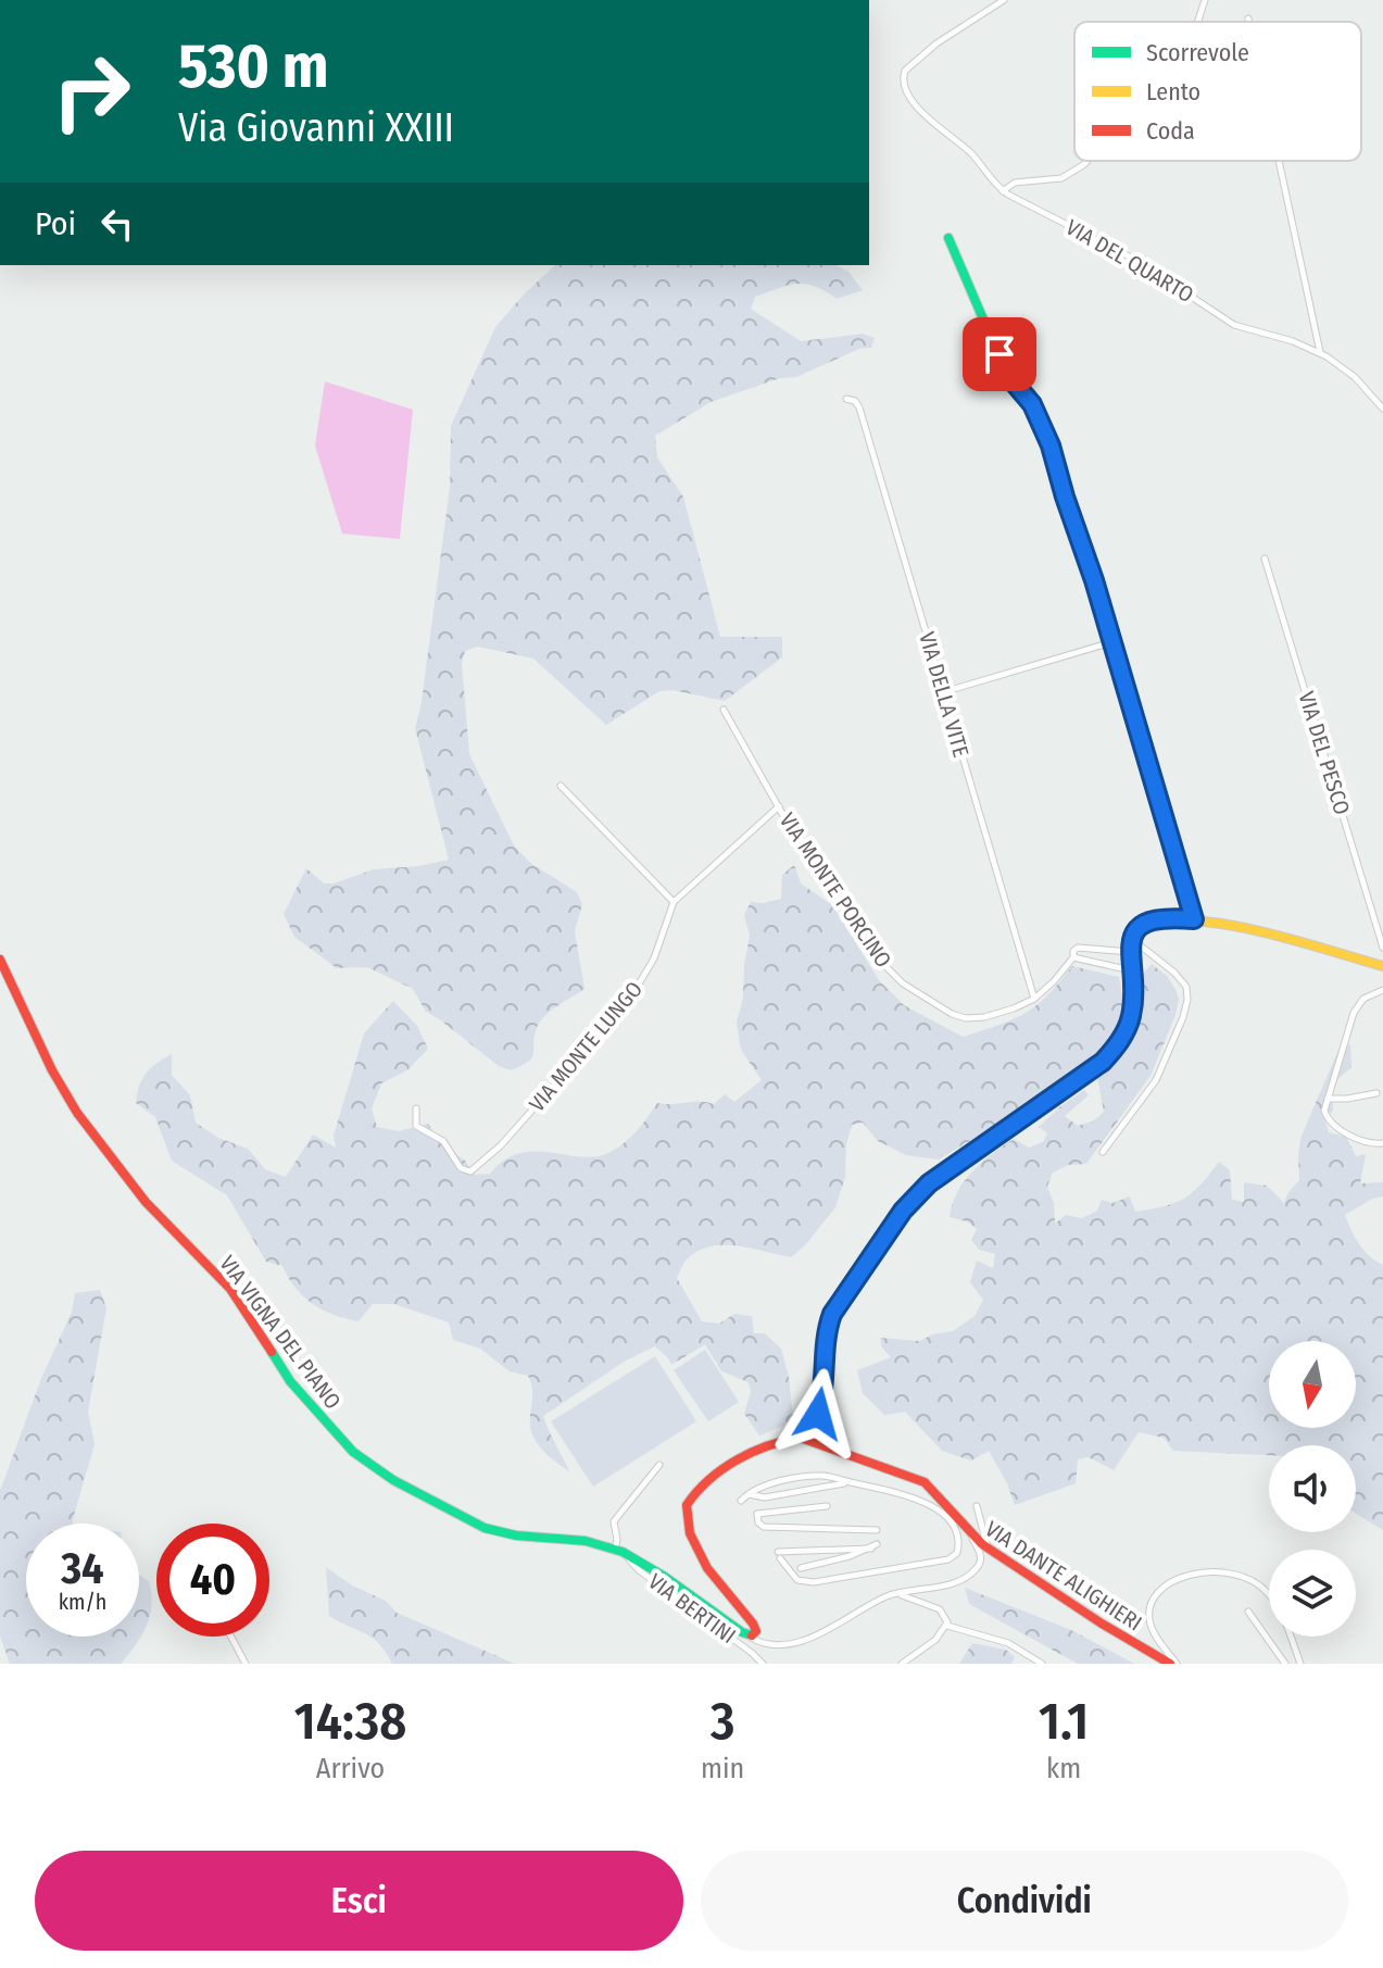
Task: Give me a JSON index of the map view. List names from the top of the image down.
{
  "streets": {
    "main road": ["VIA VIGNA DEL PIANO", "VIA DANTE ALIGHIERI"],
    "street": [
      "VIA DEL QUARTO",
      "VIA DELLA VITE",
      "VIA DEL PESCO",
      "VIA MONTE PORCINO",
      "VIA MONTE LUNGO",
      "VIA BERTINI"
    ]
  },
  "crossings": [
    ["VIA DELLA VITE", "VIA MONTE PORCINO"],
    ["VIA MONTE PORCINO", "VIA MONTE LUNGO"],
    ["VIA VIGNA DEL PIANO", "VIA BERTINI"]
  ],
  "legend": ["Scorrevole", "Lento", "Coda"],
  "north": "bottom",
  "page": {
    "turn": ["530 m", "Via Giovanni XXIII"],
    "then": "Poi",
    "speed": "34 km/h",
    "limit": "40",
    "eta": [
      "14:38",
      "Arrivo",
      "3",
      "min",
      "1.1",
      "km"
    ],
    "buttons": ["Esci", "Condividi"]
  }
}
